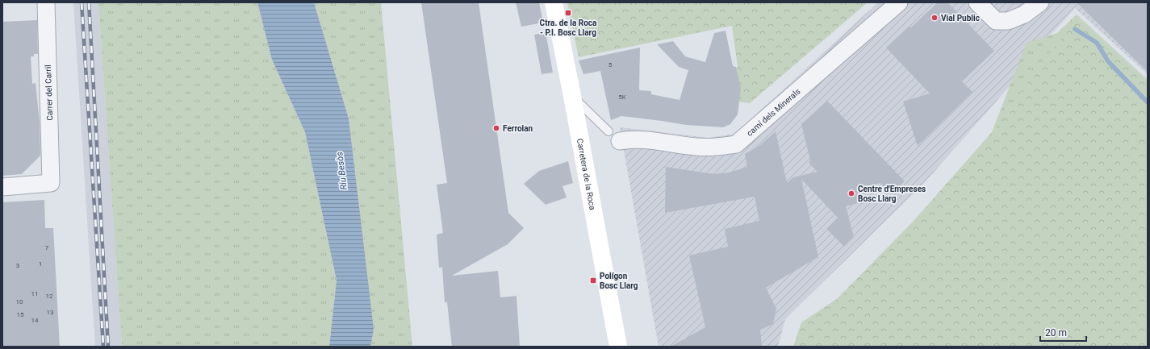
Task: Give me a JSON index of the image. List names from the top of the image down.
{
  "streets": {
    "street": ["Carrer del Carril", "camí dels Minerals", "Carretera de la Roca"]
  },
  "water": ["Riu Besòs"],
  "places": {
    "transit": ["Ctra. de la Roca - P.I. Bosc Llarg", "Polígon Bosc Llarg"],
    "other": ["Vial Public", "Ferrolan", "Centre d'Empreses Bosc Llarg"]
  },
  "house_numbers": [
    "5",
    "5K",
    "7",
    "1",
    "3",
    "11",
    "12",
    "10",
    "13",
    "15",
    "14"
  ],
  "scale_bar": "20 m"
}
